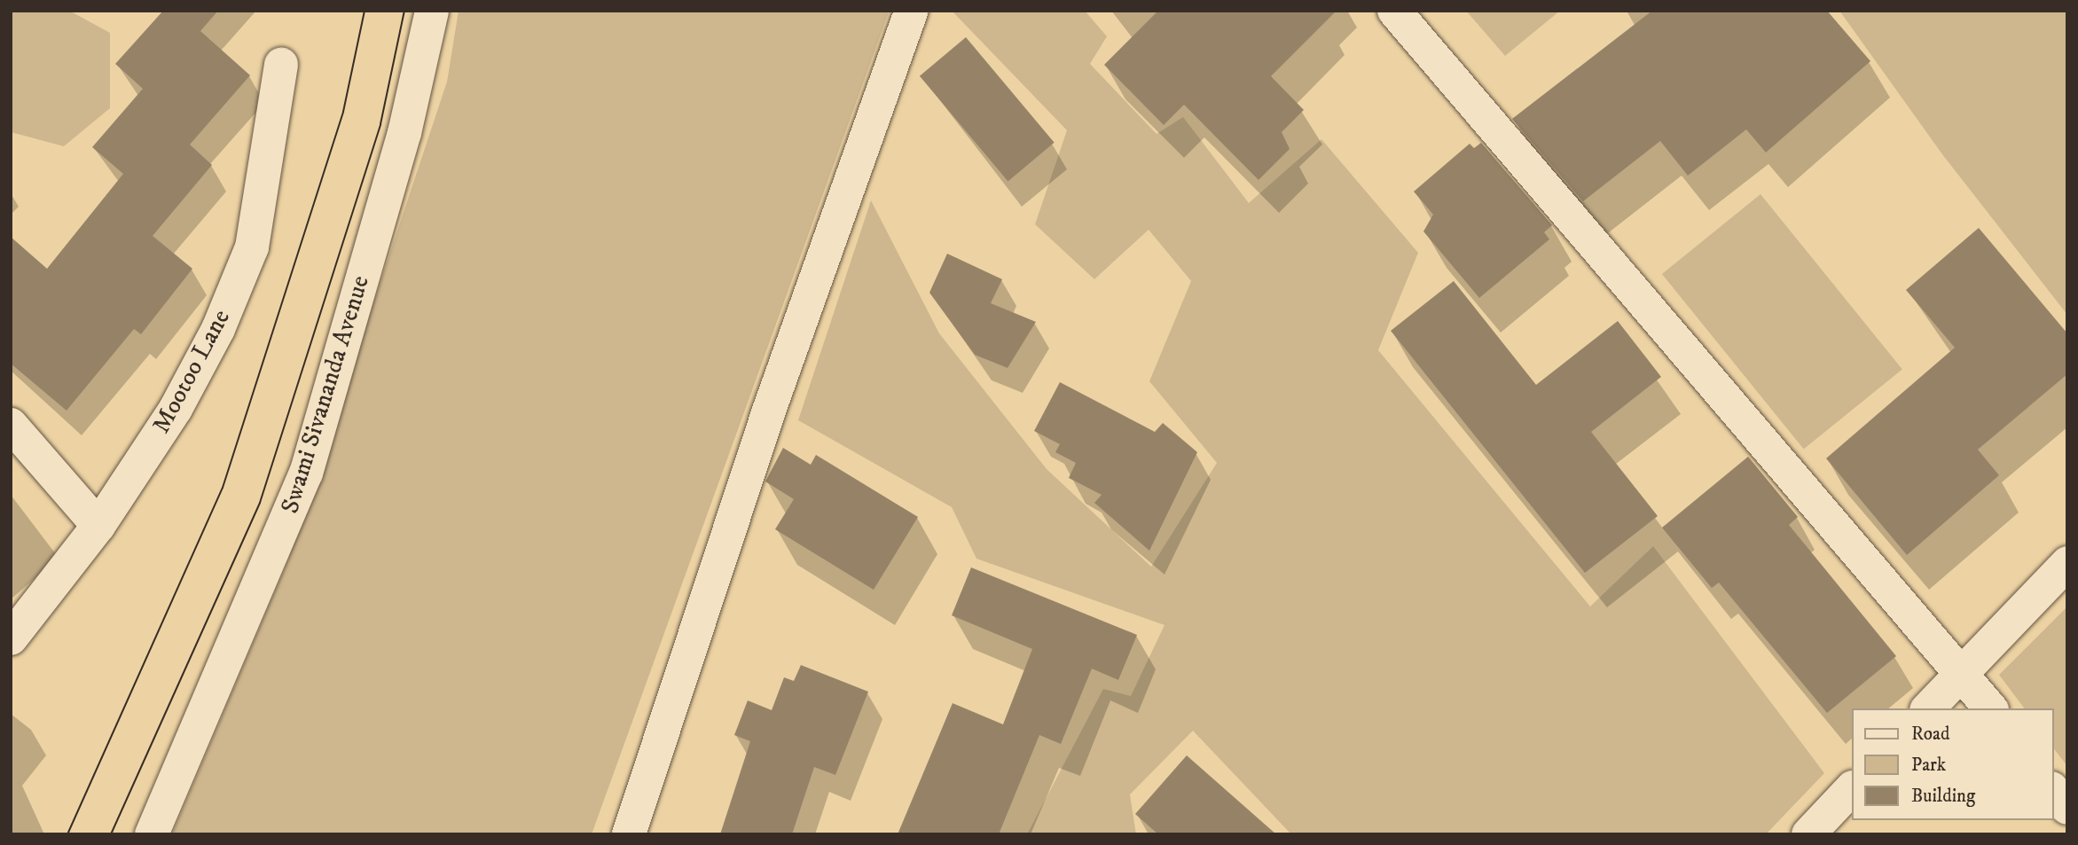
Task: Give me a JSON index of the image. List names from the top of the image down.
{
  "streets": {
    "street": ["Mootoo Lane", "Swami Sivananda Avenue"]
  },
  "legend": ["Road", "Park", "Building"]
}
